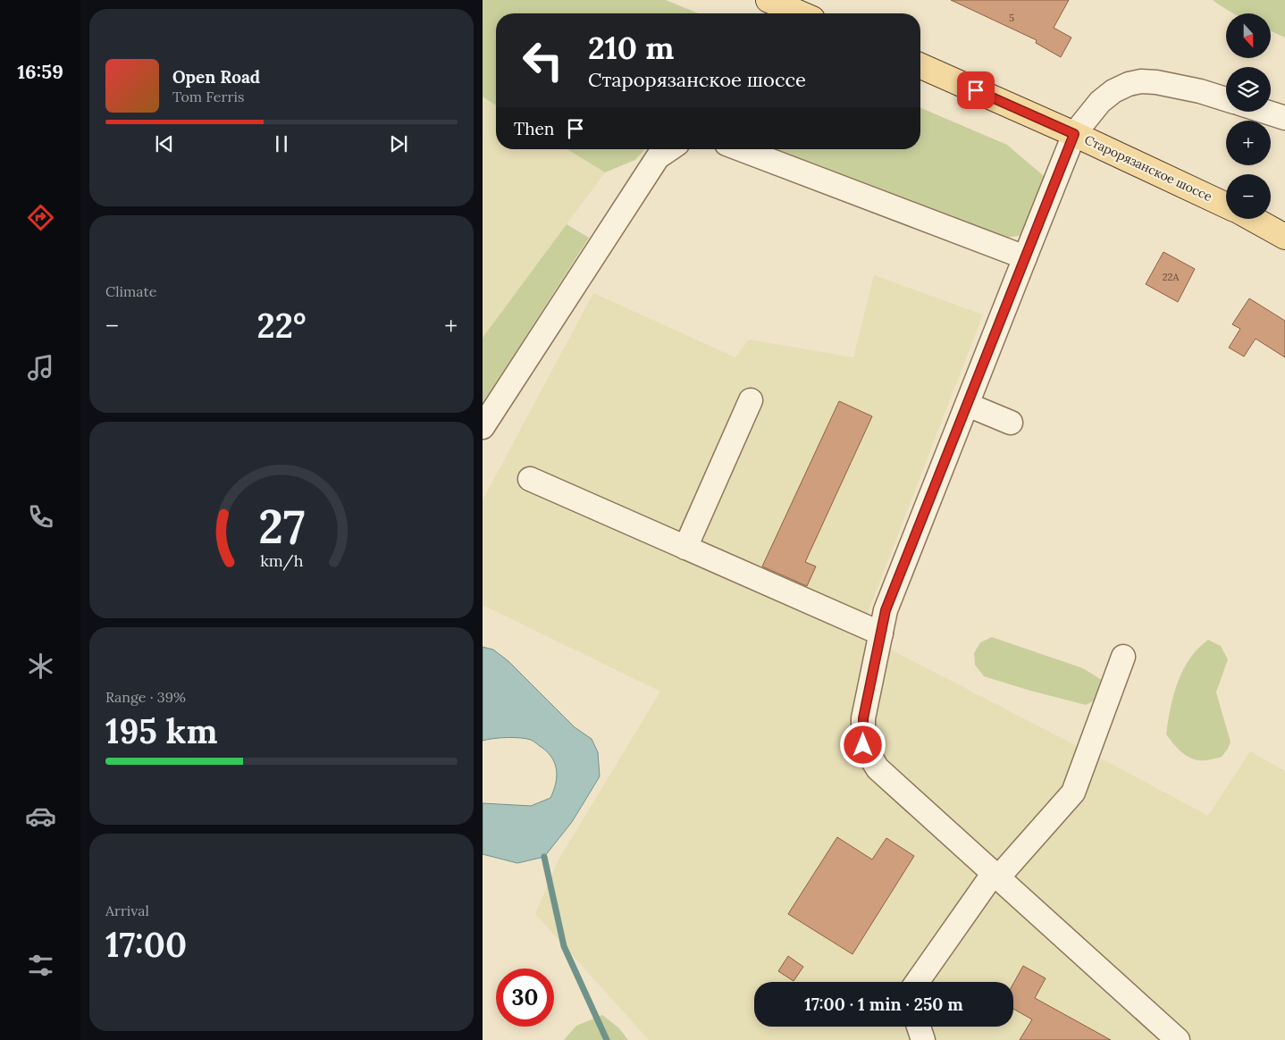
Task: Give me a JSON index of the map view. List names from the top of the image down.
{
  "streets": {
    "main road": ["Старорязанское шоссе"]
  },
  "house_numbers": ["5", "22А"],
  "north": "bottom",
  "page": {
    "tabs": "16:59",
    "map_buttons": ["+", "−"],
    "turn": ["210 m", "Старорязанское шоссе"],
    "song": ["Open Road", "Tom Ferris"],
    "then": "Then",
    "tile": [
      "Climate",
      ["Range · 39%", "195 km"],
      ["Arrival", "17:00"]
    ],
    "heat": ["−", "22°", "+"],
    "limit": "30",
    "trip": "17:00 · 1 min · 250 m",
    "gauge": ["27", "km/h"]
  }
}
